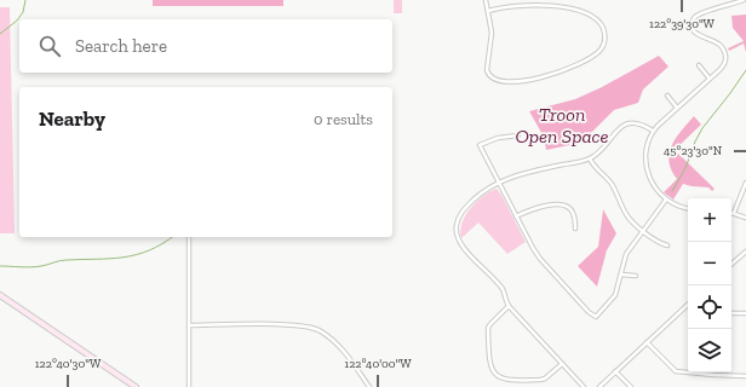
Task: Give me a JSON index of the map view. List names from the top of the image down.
{
  "parks": ["Troon Open Space"],
  "page": {
    "search": "Search here",
    "heading": ["Nearby", "0 results"],
    "map_buttons": ["+", "−"]
  },
  "coordinates": [
    "122°39'30\"W",
    "45°23'30\"N",
    "122°40'30\"W",
    "122°40'00\"W"
  ]
}
